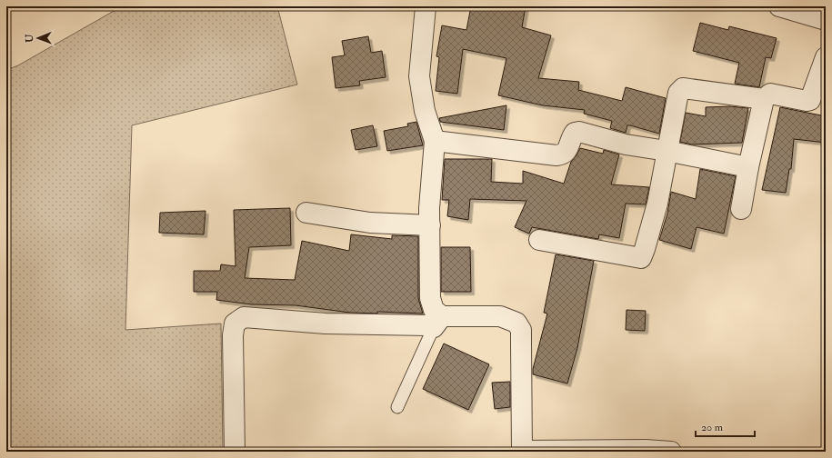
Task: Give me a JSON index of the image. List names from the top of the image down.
{
  "scale_bar": "20 m",
  "north": "left"
}
